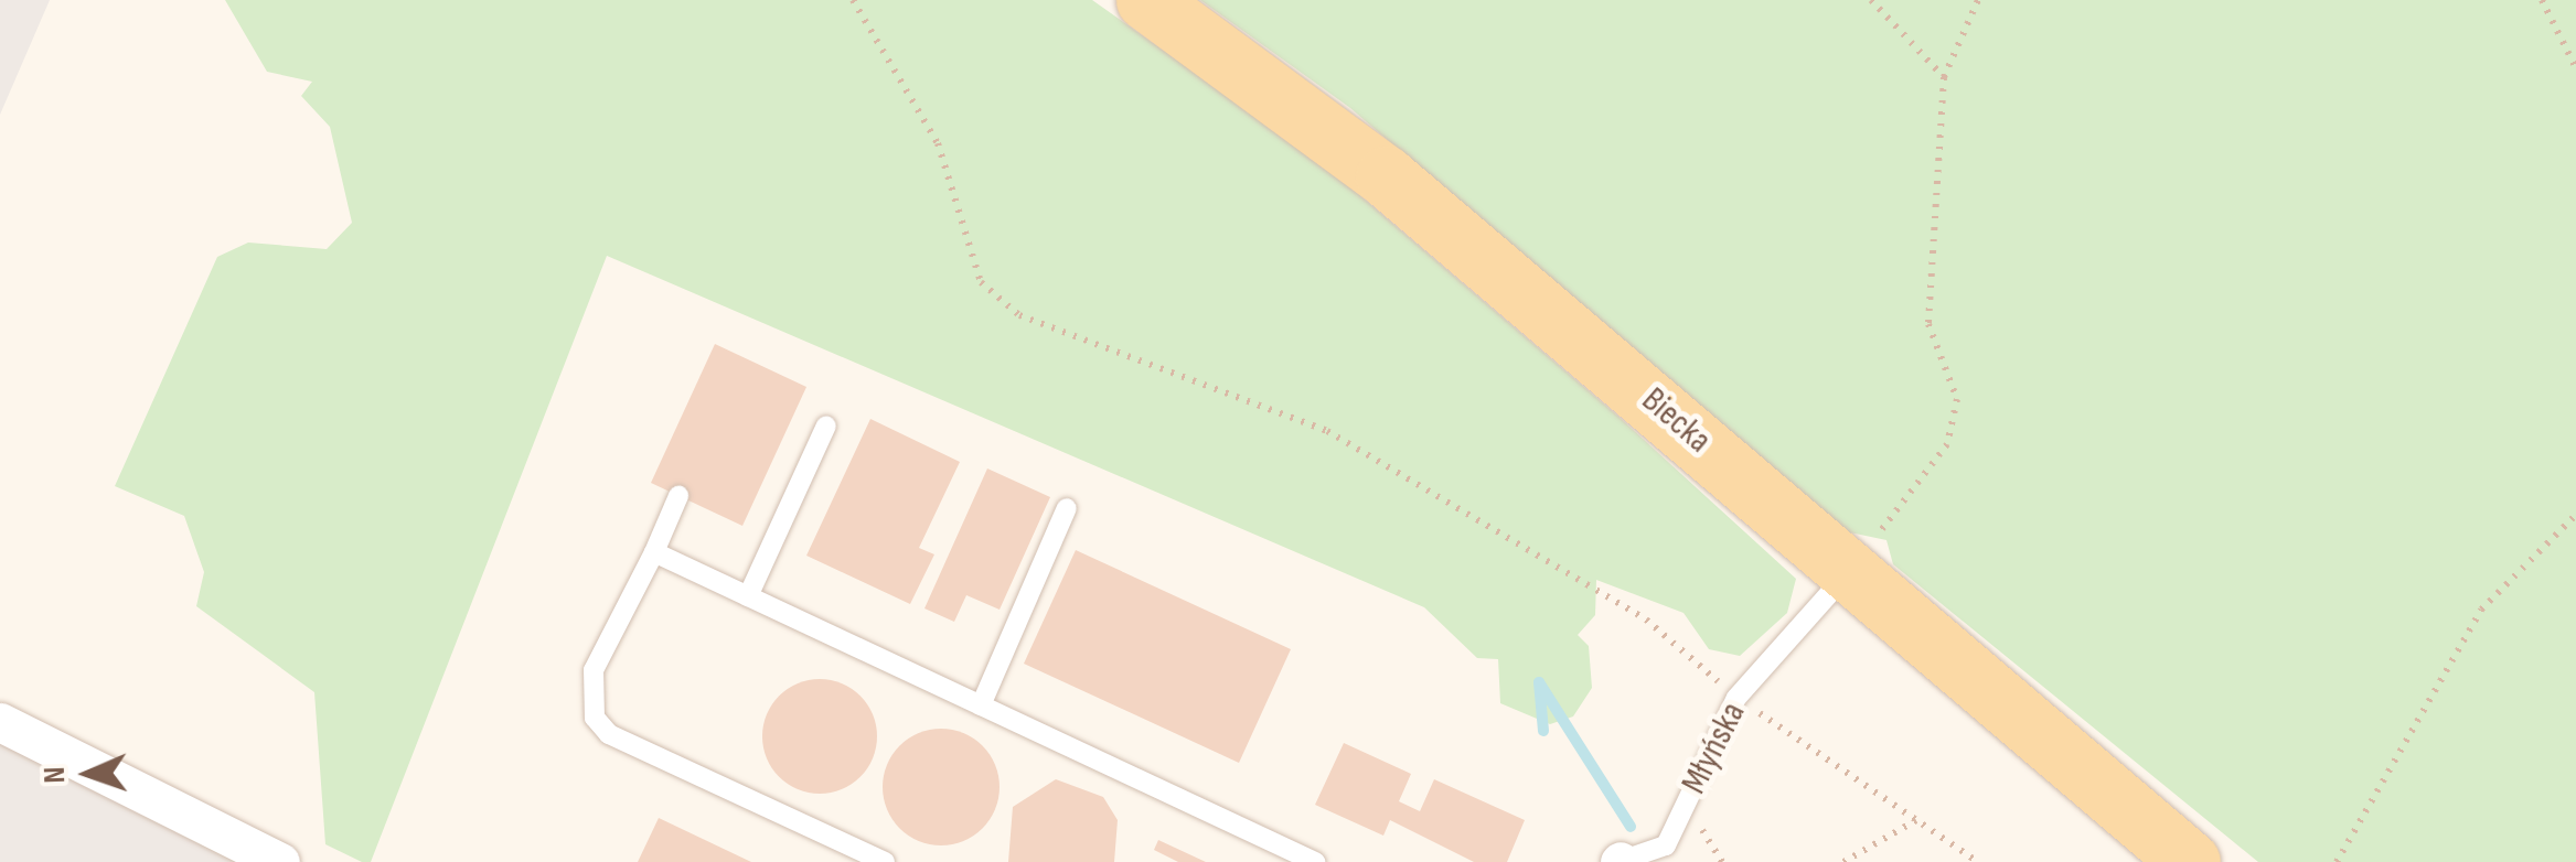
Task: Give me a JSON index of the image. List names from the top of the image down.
{
  "streets": {
    "main road": ["Biecka"],
    "lane": ["Młyńska"]
  },
  "crossings": [
    ["Biecka", "Młyńska"]
  ],
  "north": "left"
}
